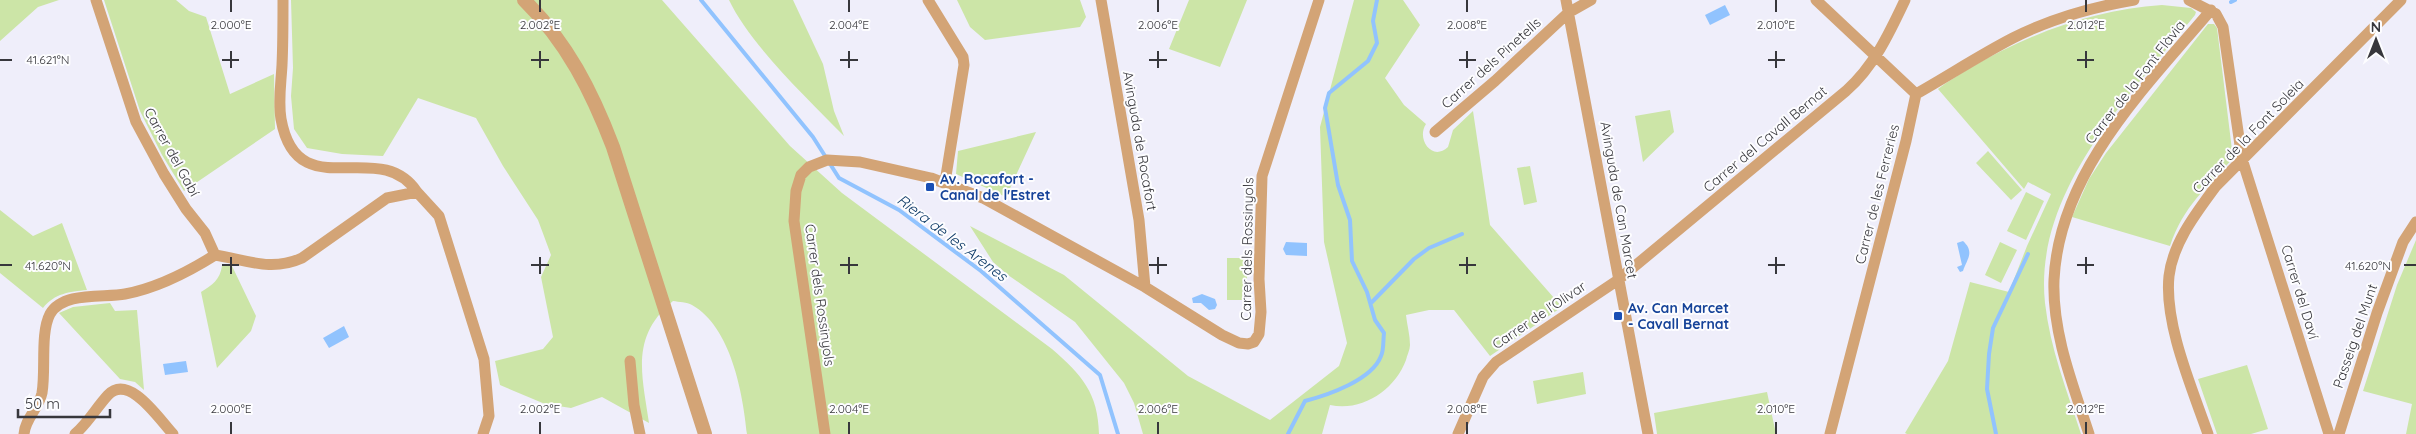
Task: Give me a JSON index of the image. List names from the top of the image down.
{
  "streets": {
    "street": [
      "Carrer dels Pinetells",
      "Carrer de la Font Flàvia",
      "Carrer de la Font Soleia",
      "Carrer del Cavall Bernat",
      "Avinguda de Rocafort",
      "Carrer del Gabí",
      "Carrer de les Ferreries",
      "Avinguda de Can Marcet",
      "Carrer dels Rossinyols",
      "Carrer del Daví",
      "Carrer de l'Olivar",
      "Passeig del Munt"
    ]
  },
  "crossings": [
    ["Carrer dels Pinetells", "Avinguda de Can Marcet"],
    ["Carrer de la Font Flàvia", "Carrer del Daví"],
    ["Carrer de la Font Soleia", "Carrer del Daví"],
    ["Carrer del Cavall Bernat", "Avinguda de Can Marcet"],
    ["Carrer del Cavall Bernat", "Carrer de l'Olivar"],
    ["Avinguda de Rocafort", "Carrer dels Rossinyols"],
    ["Avinguda de Can Marcet", "Carrer de l'Olivar"]
  ],
  "water": ["Riera de les Arenes"],
  "places": {
    "transit": ["Av. Rocafort - Canal de l'Estret", "Av. Can Marcet - Cavall Bernat"]
  },
  "scale_bar": "50 m",
  "north": "top",
  "coordinates": [
    "2.000°E",
    "2.002°E",
    "2.004°E",
    "2.006°E",
    "2.008°E",
    "2.010°E",
    "2.012°E",
    "41.621°N",
    "41.620°N"
  ]
}
